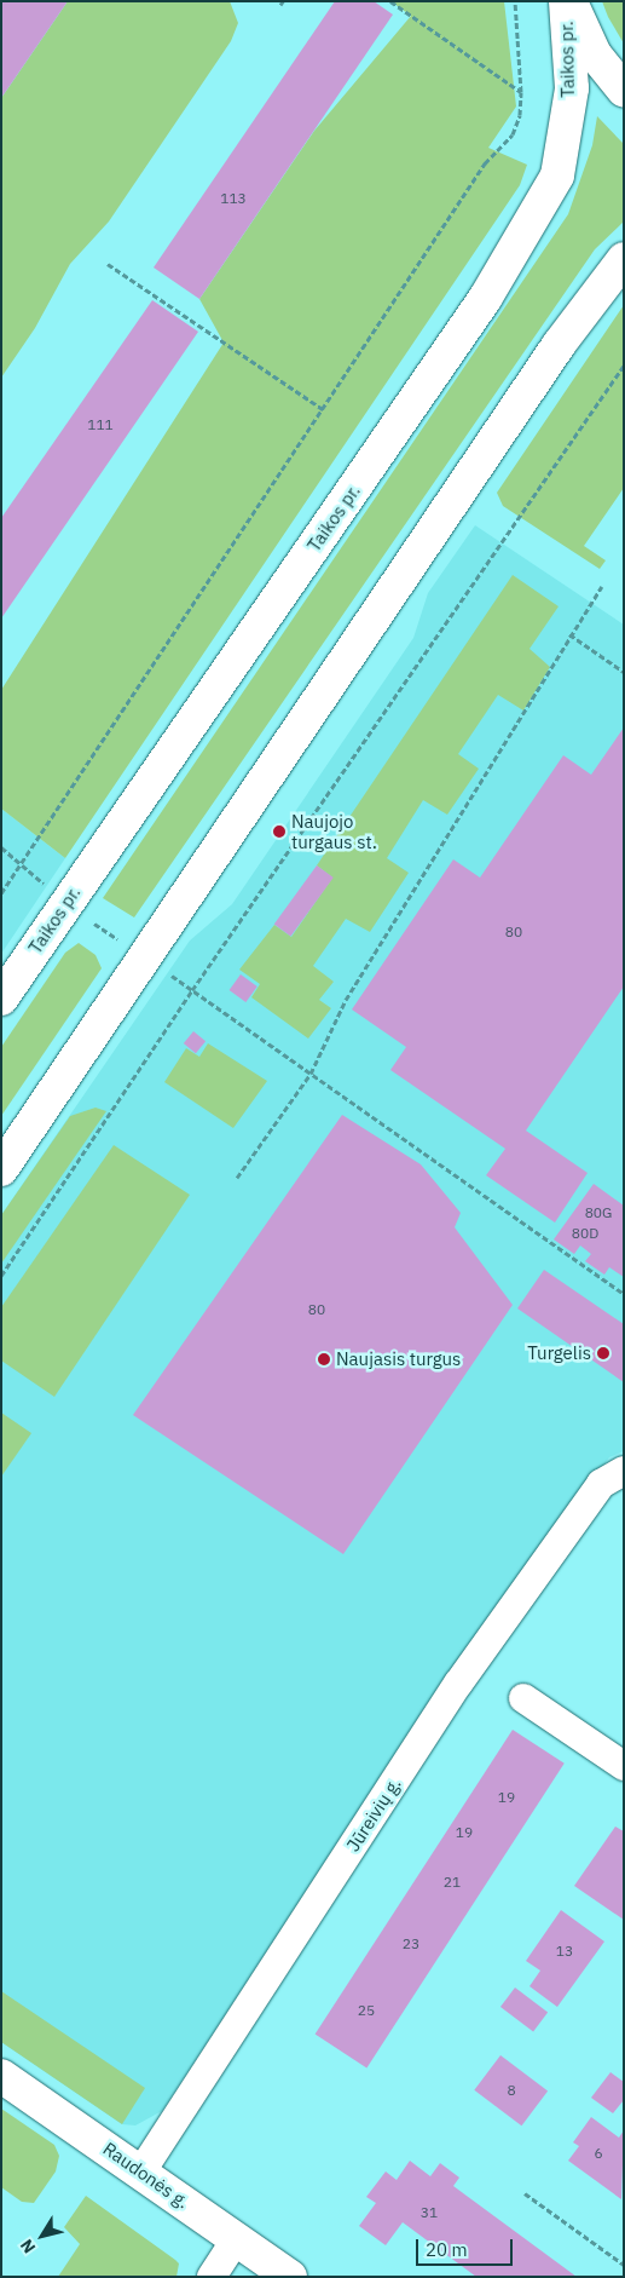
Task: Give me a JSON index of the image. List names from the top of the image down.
{
  "streets": {
    "main road": ["Taikos pr.", "Raudonės g."],
    "street": ["Jūreivių g."]
  },
  "crossings": [
    ["Jūreivių g.", "Raudonės g."]
  ],
  "places": ["Naujojo turgaus st.", "Turgelis", "Naujasis turgus"],
  "house_numbers": [
    "113",
    "111",
    "80",
    "80G",
    "80D",
    "80",
    "19",
    "19",
    "21",
    "23",
    "13",
    "25",
    "8",
    "6",
    "31"
  ],
  "scale_bar": "20 m",
  "north": "bottom left"
}
